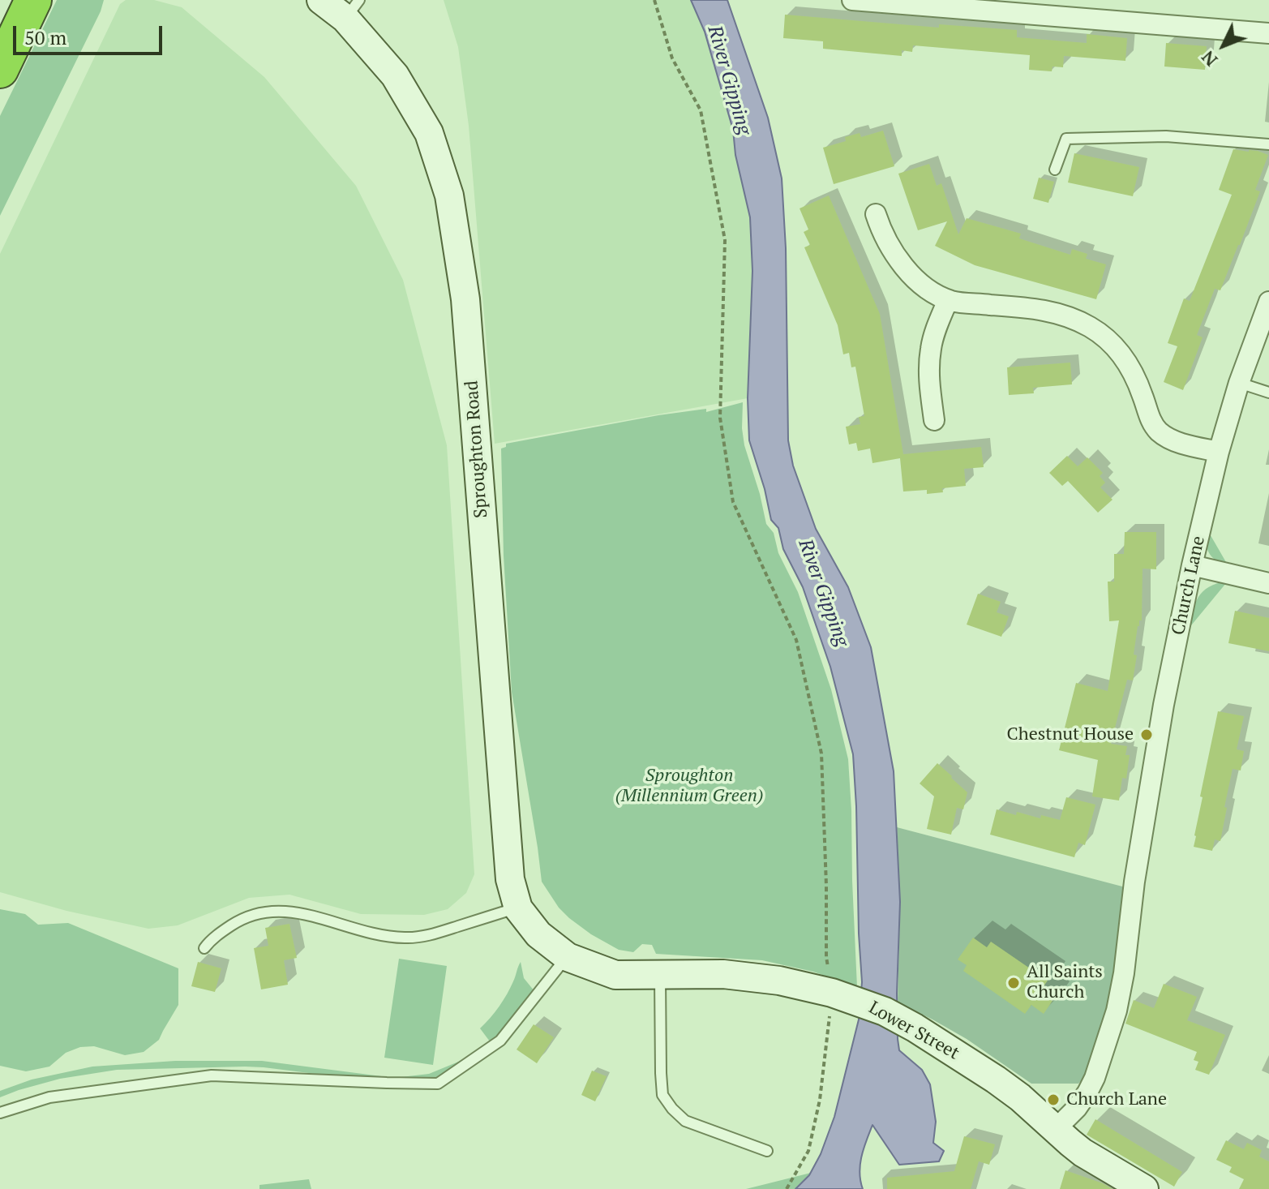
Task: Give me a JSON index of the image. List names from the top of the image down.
{
  "streets": {
    "street": ["Sproughton Road", "Church Lane", "Lower Street"]
  },
  "crossings": [
    ["Sproughton Road", "Lower Street"],
    ["Church Lane", "Lower Street"]
  ],
  "water": ["River Gipping"],
  "parks": ["Sproughton (Millennium Green)"],
  "places": ["Chestnut House", "All Saints Church", "Church Lane"],
  "scale_bar": "50 m",
  "north": "bottom left"
}
